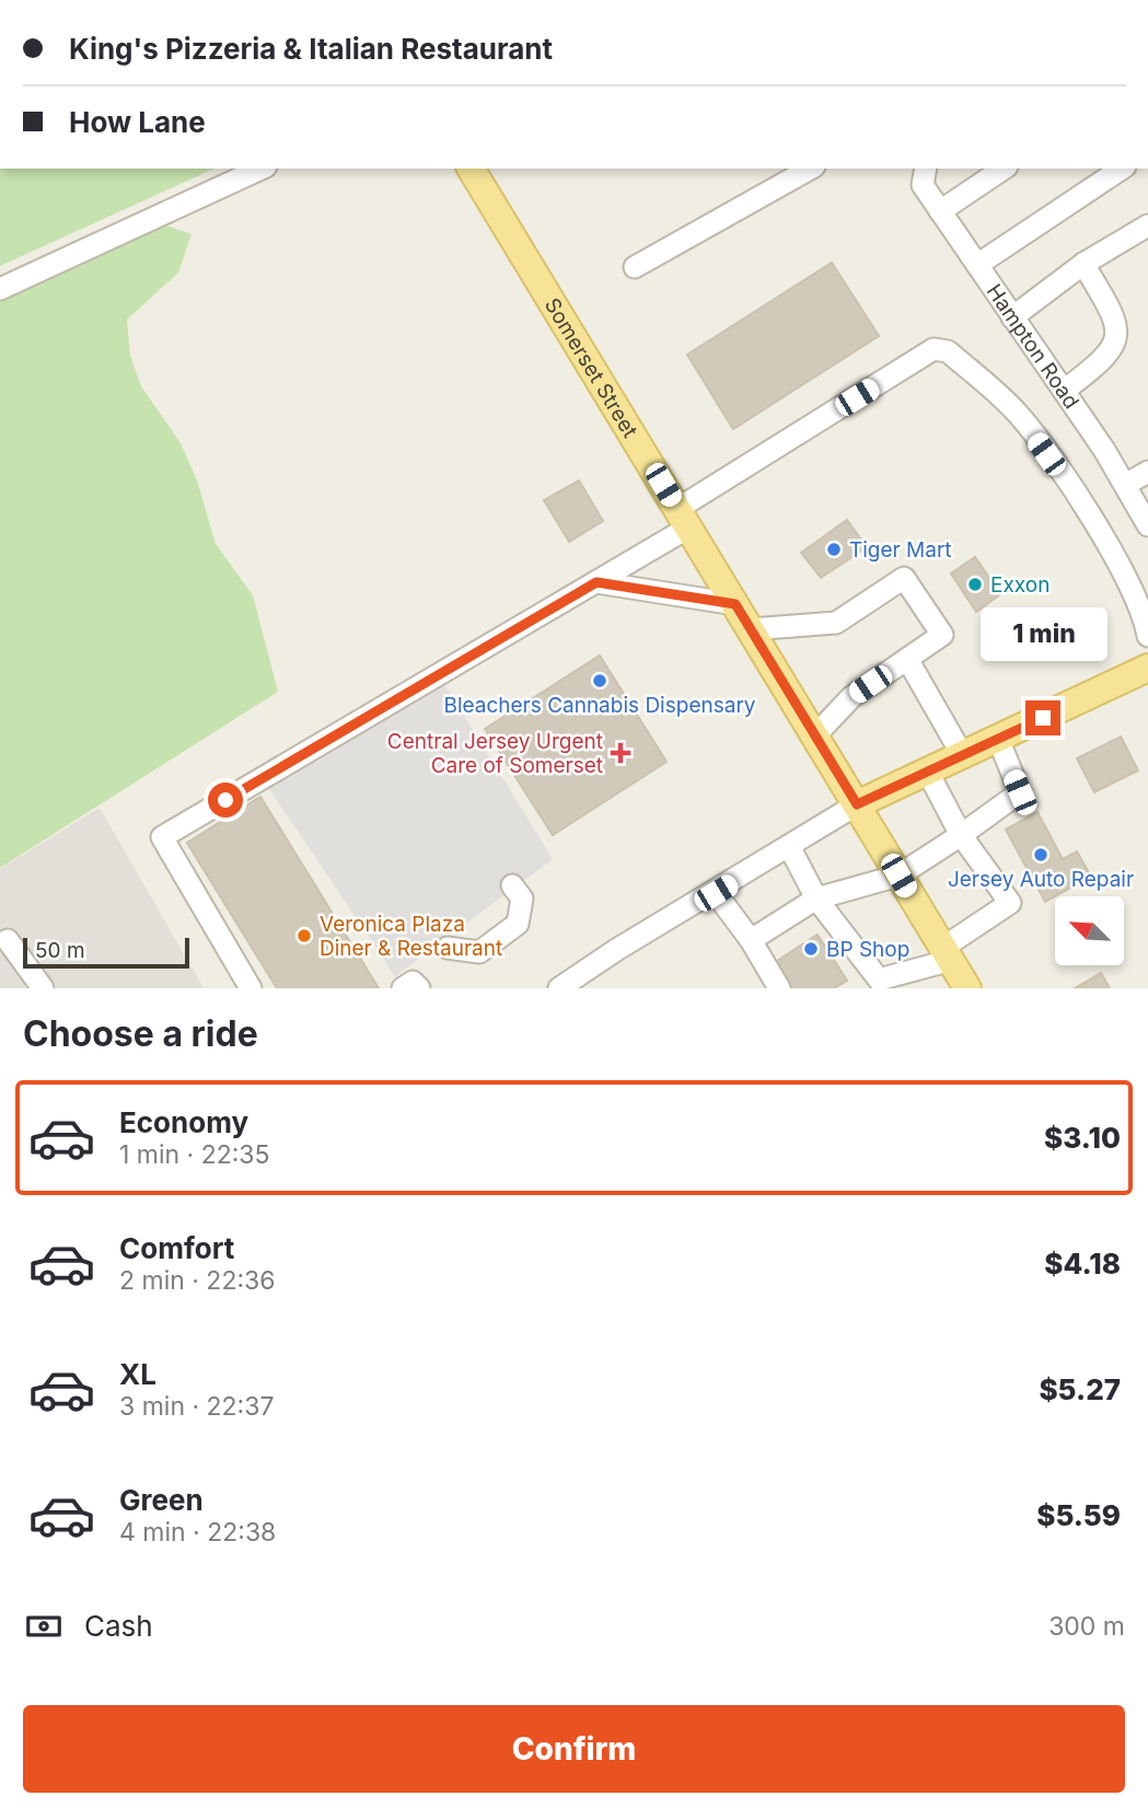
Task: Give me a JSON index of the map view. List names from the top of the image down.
{
  "streets": {
    "main road": ["Somerset Street"],
    "street": ["Hampton Road"]
  },
  "places": {
    "other": [
      "Tiger Mart",
      "Exxon",
      "Bleachers Cannabis Dispensary",
      "Jersey Auto Repair",
      "Veronica Plaza Diner & Restaurant",
      "BP Shop"
    ],
    "health": ["Central Jersey Urgent Care of Somerset"]
  },
  "scale_bar": "50 m",
  "north": "top left",
  "page": {
    "banner": ["King's Pizzeria & Italian Restaurant", "How Lane"],
    "bubble": "1 min",
    "scale": "50 m",
    "heading": "Choose a ride",
    "list": [
      {
        "name": "Economy",
        "note": "1 min · 22:35",
        "value": "$3.10"
      },
      {
        "name": "Comfort",
        "note": "2 min · 22:36",
        "value": "$4.18"
      },
      {
        "name": "XL",
        "note": "3 min · 22:37",
        "value": "$5.27"
      },
      {
        "name": "Green",
        "note": "4 min · 22:38",
        "value": "$5.59"
      }
    ],
    "pay": ["Cash", "300 m"],
    "buttons": "Confirm"
  }
}
